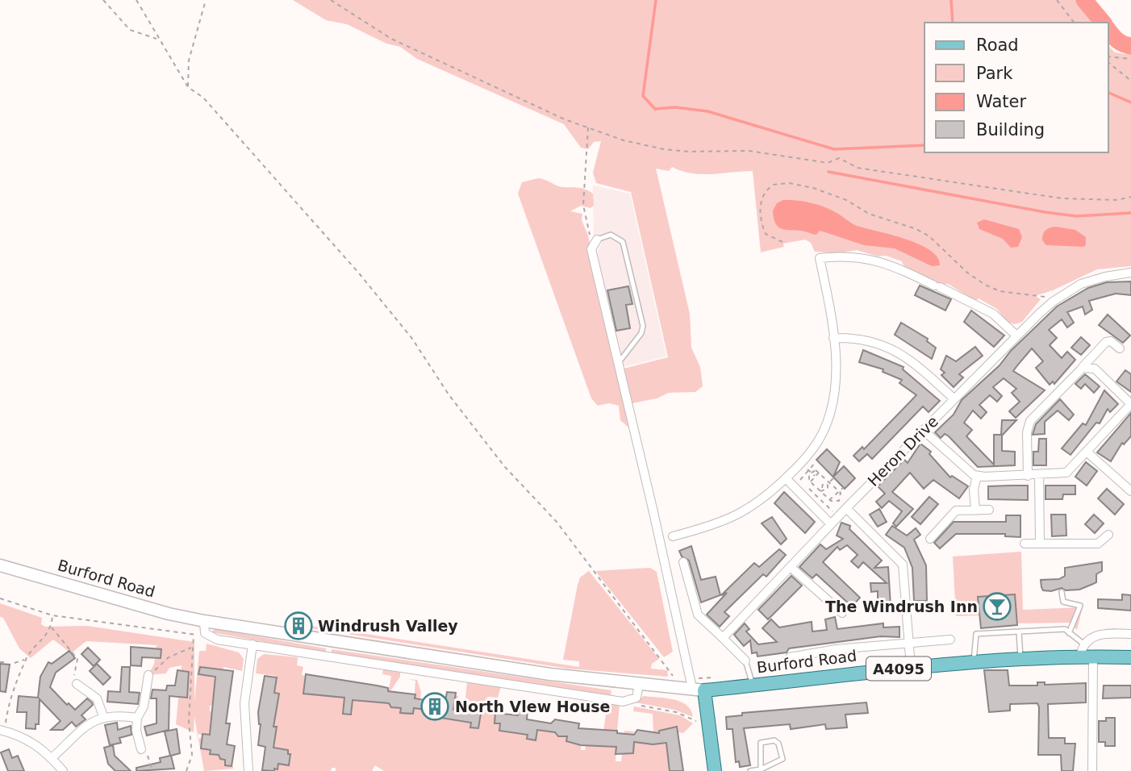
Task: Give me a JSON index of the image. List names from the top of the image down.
{
  "streets": {
    "main road": ["Burford Road", "A4095"],
    "street": ["Heron Drive"]
  },
  "places": {
    "bar": ["The Windrush Inn"],
    "building": ["Windrush Valley", "North Vlew House"]
  },
  "legend": [
    "Road",
    "Park",
    "Water",
    "Building"
  ]
}
